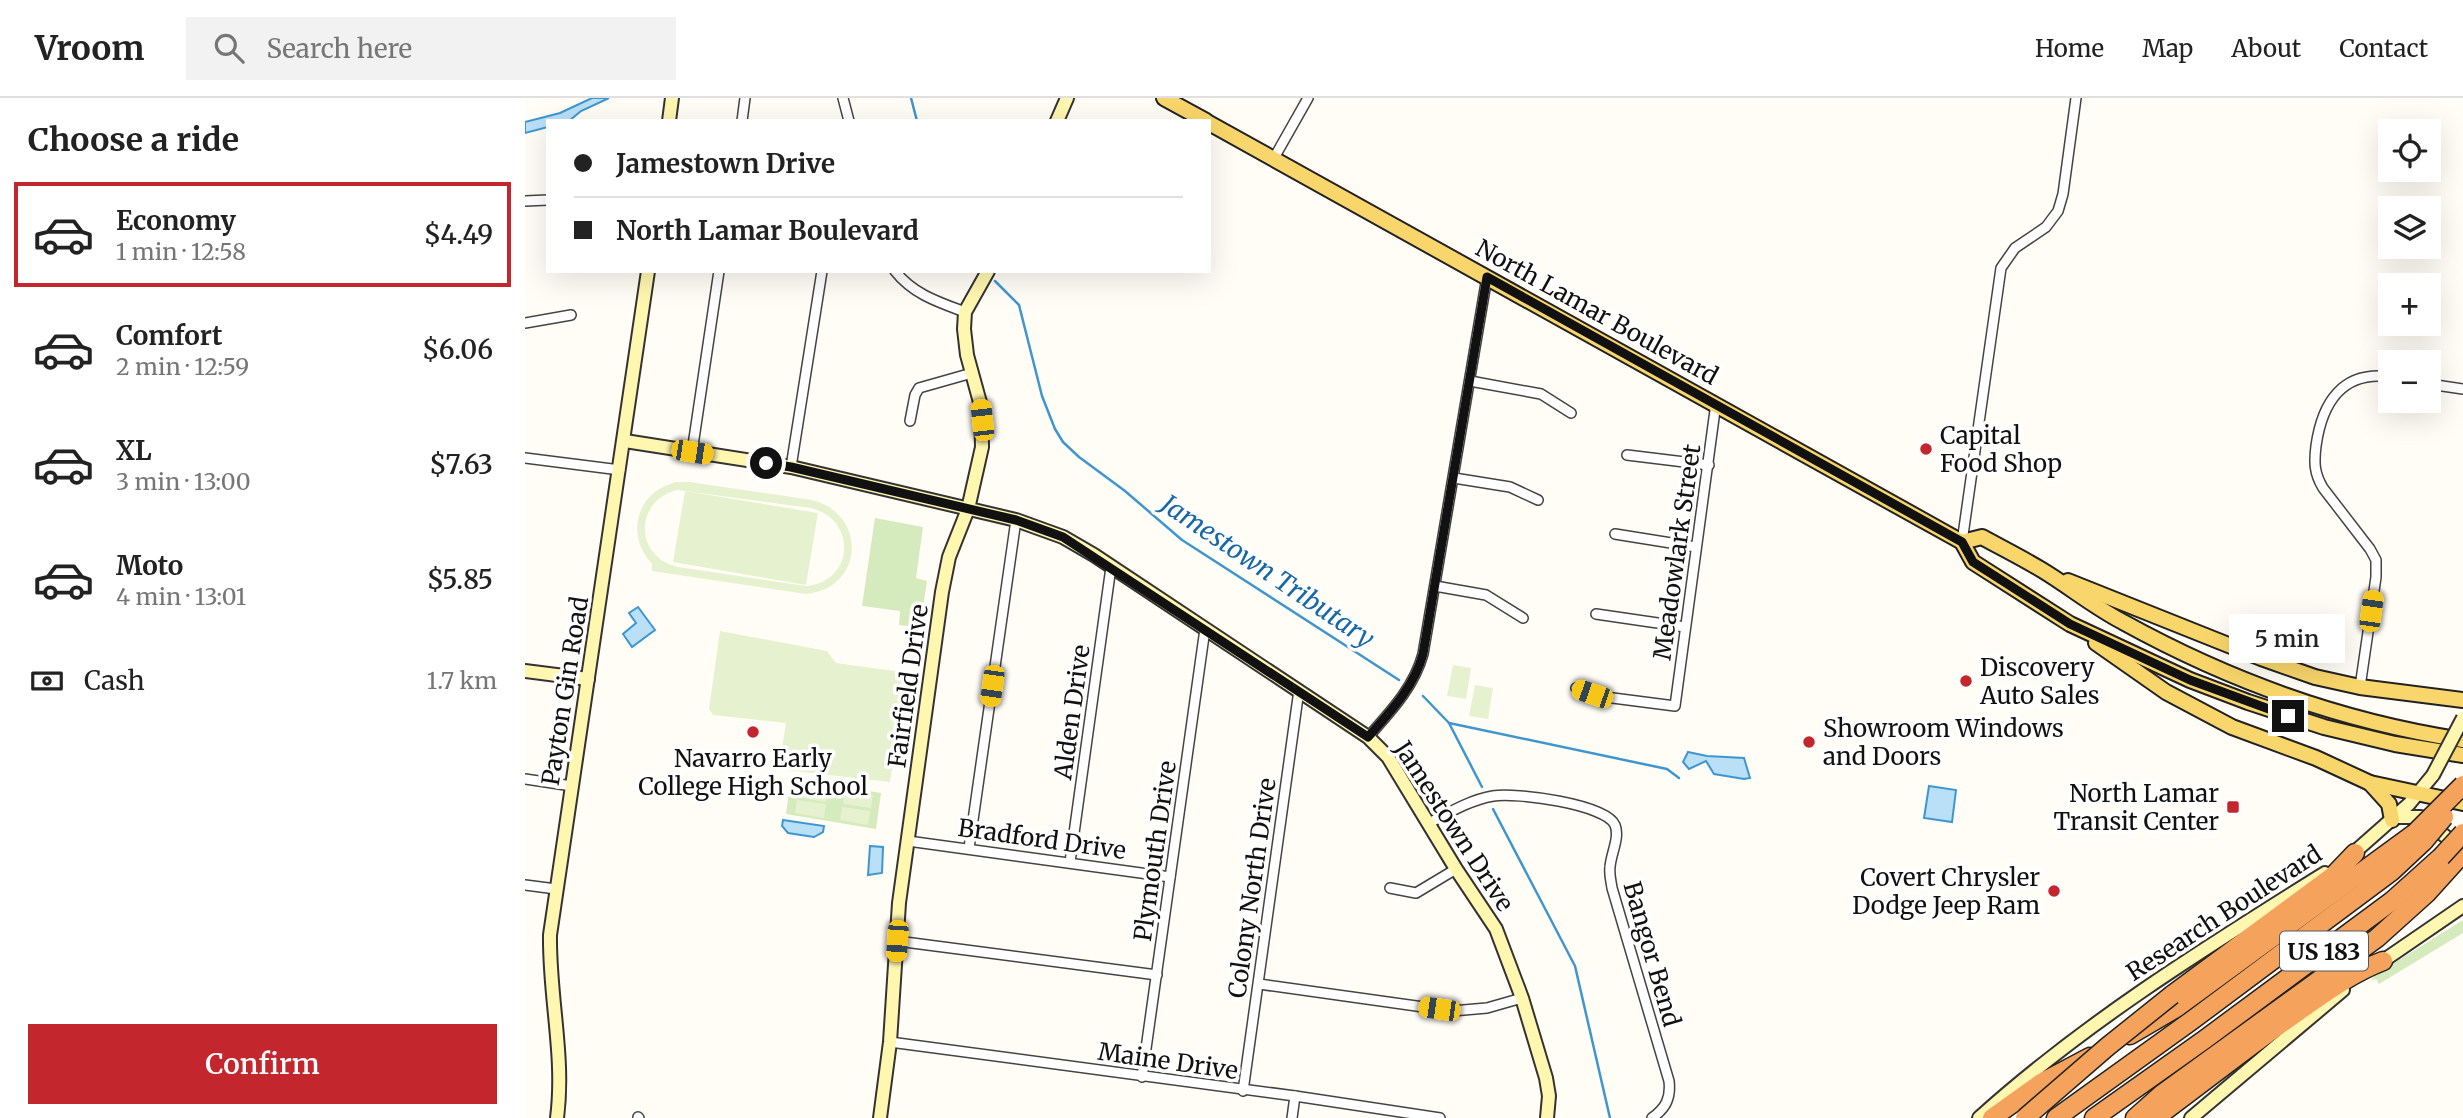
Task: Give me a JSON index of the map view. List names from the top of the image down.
{
  "streets": {
    "highway": ["US 183"],
    "main road": ["North Lamar Boulevard"],
    "street": [
      "Meadowlark Street",
      "Fairfield Drive",
      "Payton Gin Road",
      "Alden Drive",
      "Jamestown Drive",
      "Bradford Drive",
      "Plymouth Drive",
      "Colony North Drive",
      "Research Boulevard",
      "Bangor Bend",
      "Maine Drive"
    ]
  },
  "crossings": [
    ["North Lamar Boulevard", "Meadowlark Street"],
    ["Fairfield Drive", "Jamestown Drive"],
    ["Fairfield Drive", "Bradford Drive"],
    ["Fairfield Drive", "Maine Drive"],
    ["Payton Gin Road", "Jamestown Drive"],
    ["Alden Drive", "Jamestown Drive"],
    ["Alden Drive", "Bradford Drive"],
    ["Jamestown Drive", "Plymouth Drive"],
    ["Jamestown Drive", "Colony North Drive"],
    ["Jamestown Drive", "Bangor Bend"],
    ["Bradford Drive", "Plymouth Drive"],
    ["Plymouth Drive", "Maine Drive"],
    ["Colony North Drive", "Maine Drive"]
  ],
  "water": ["Jamestown Tributary"],
  "places": {
    "other": [
      "Capital Food Shop",
      "Discovery Auto Sales",
      "Navarro Early College High School",
      "Showroom Windows and Doors",
      "Covert Chrysler Dodge Jeep Ram"
    ],
    "transit": ["North Lamar Transit Center"]
  },
  "page": {
    "header": "Vroom",
    "search": "Search here",
    "nav": [
      "Home",
      "Map",
      "About",
      "Contact"
    ],
    "heading": "Choose a ride",
    "map_buttons": ["+", "−"],
    "banner": ["Jamestown Drive", "North Lamar Boulevard"],
    "list": [
      {
        "name": "Economy",
        "note": "1 min · 12:58",
        "value": "$4.49"
      },
      {
        "name": "Comfort",
        "note": "2 min · 12:59",
        "value": "$6.06"
      },
      {
        "name": "XL",
        "note": "3 min · 13:00",
        "value": "$7.63"
      },
      {
        "name": "Moto",
        "note": "4 min · 13:01",
        "value": "$5.85"
      }
    ],
    "bubble": "5 min",
    "pay": ["Cash", "1.7 km"],
    "buttons": "Confirm"
  }
}
